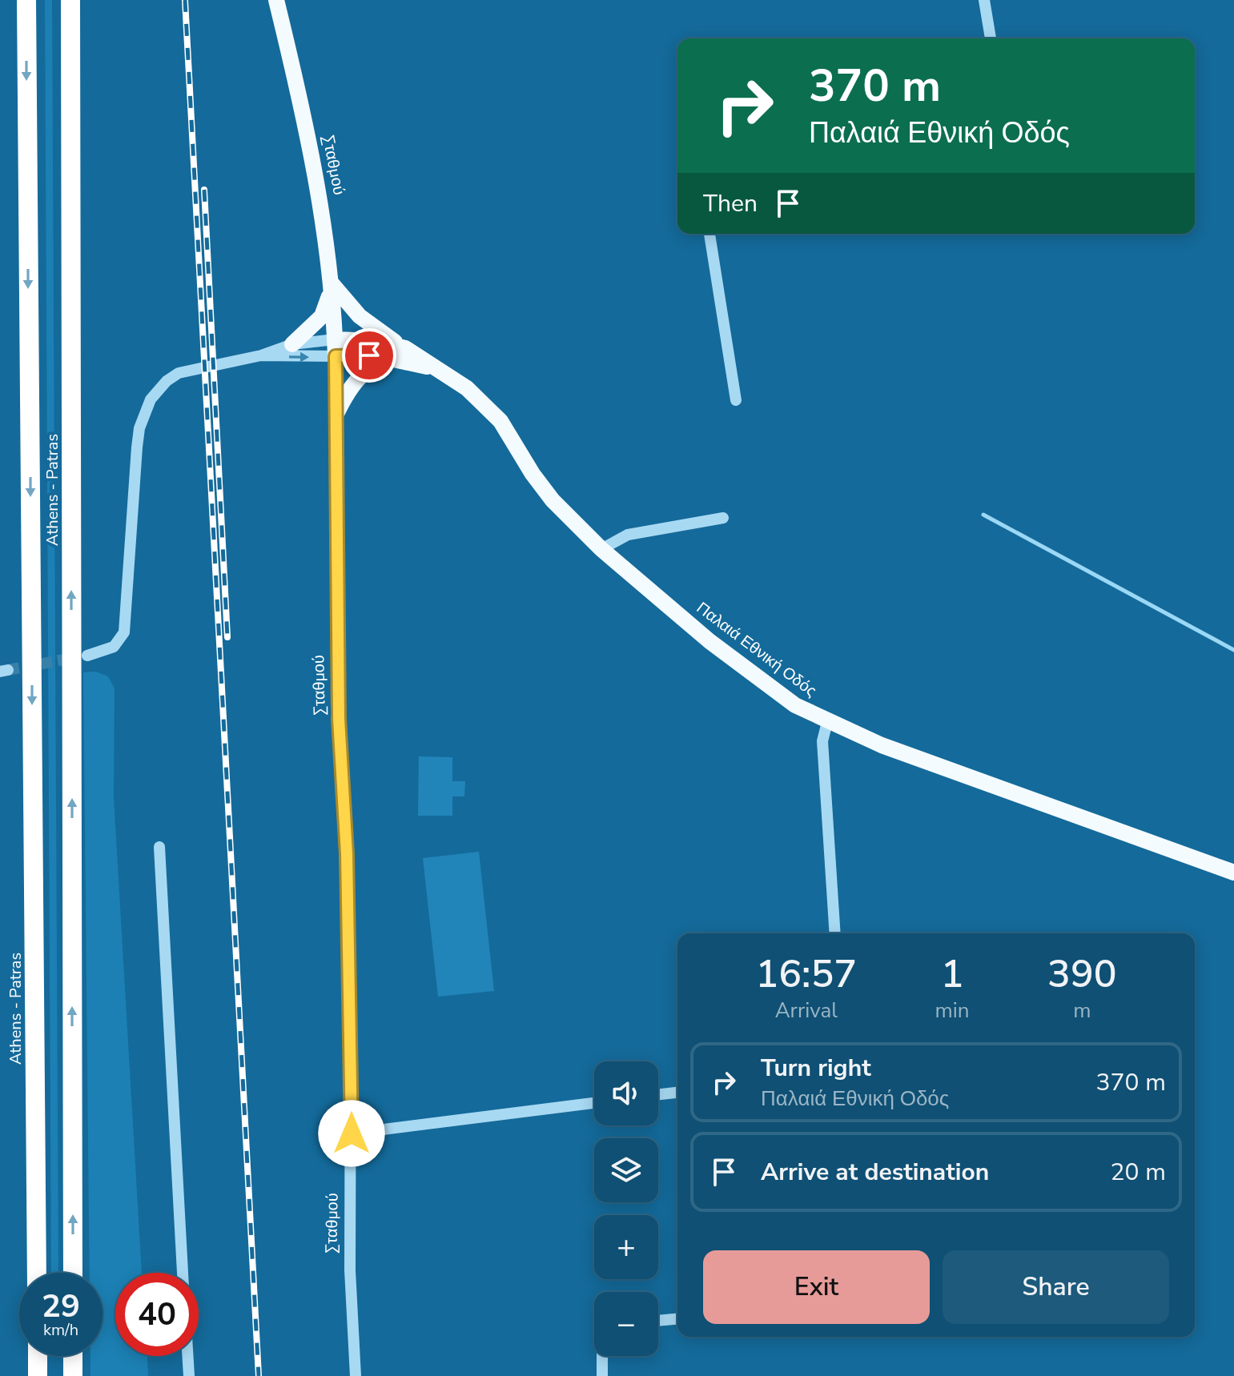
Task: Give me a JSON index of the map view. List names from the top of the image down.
{
  "streets": {
    "highway": ["Athens - Patras"],
    "main road": ["Σταθμού", "Παλαιά Εθνική Οδός"]
  },
  "crossings": [
    ["Σταθμού", "Παλαιά Εθνική Οδός"]
  ],
  "page": {
    "turn": ["370 m", "Παλαιά Εθνική Οδός"],
    "then": "Then",
    "eta": [
      "16:57",
      "Arrival",
      "1",
      "min",
      "390",
      "m"
    ],
    "list": [
      {
        "name": "Turn right",
        "note": "Παλαιά Εθνική Οδός",
        "value": "370 m"
      },
      {
        "name": "Arrive at destination",
        "value": "20 m"
      }
    ],
    "map_buttons": ["+", "−"],
    "buttons": ["Exit", "Share"],
    "speed": "29 km/h",
    "limit": "40"
  }
}
